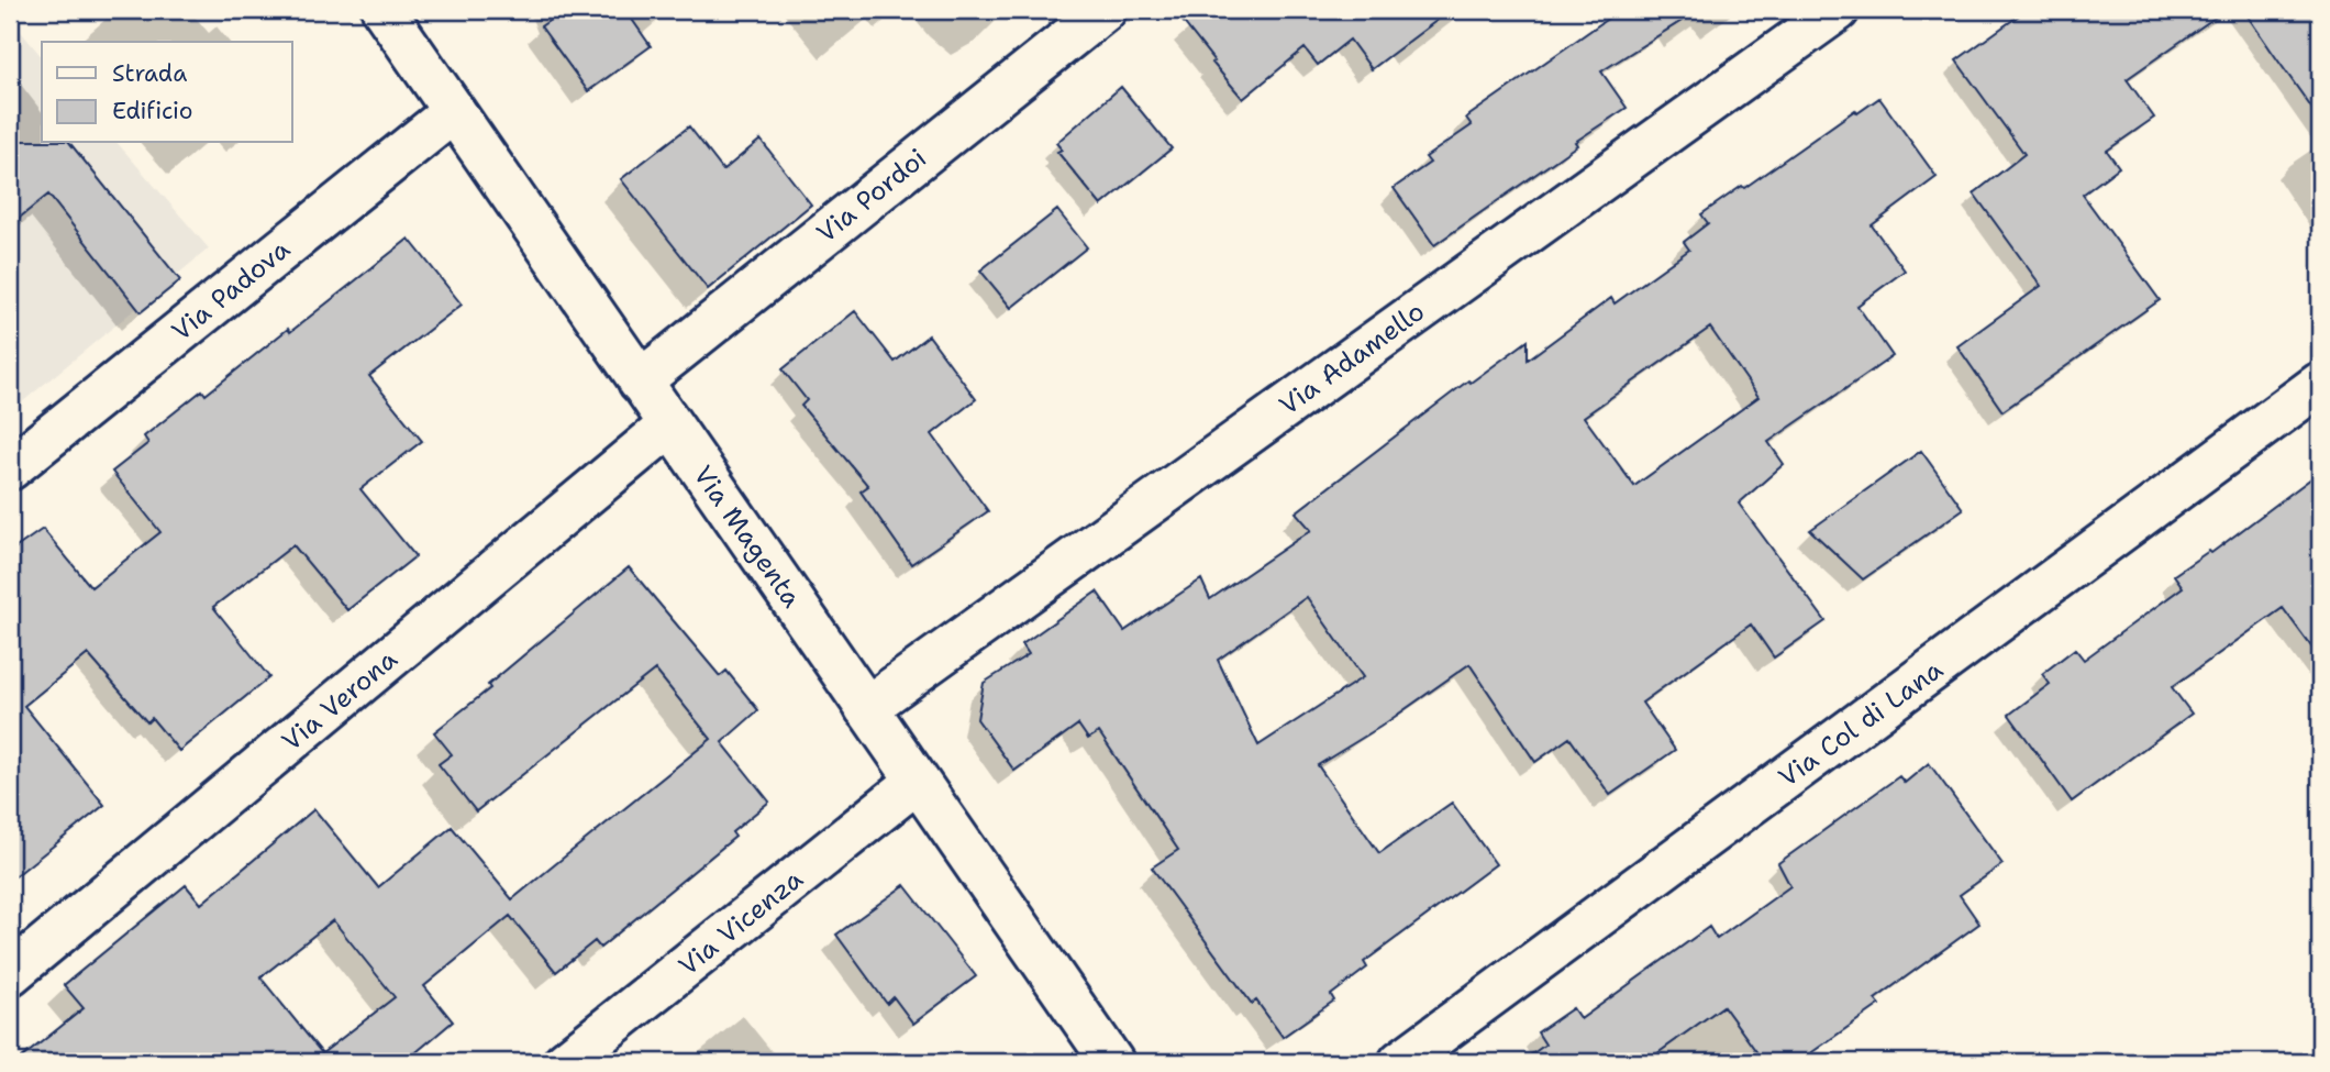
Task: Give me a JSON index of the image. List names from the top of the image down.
{
  "streets": {
    "street": [
      "Via Pordoi",
      "Via Padova",
      "Via Adamello",
      "Via Magenta",
      "Via Verona",
      "Via Col di Lana",
      "Via Vicenza"
    ]
  },
  "crossings": [
    ["Via Pordoi", "Via Magenta"],
    ["Via Padova", "Via Magenta"],
    ["Via Adamello", "Via Magenta"],
    ["Via Magenta", "Via Verona"],
    ["Via Magenta", "Via Vicenza"]
  ],
  "legend": ["Strada", "Edificio"]
}
